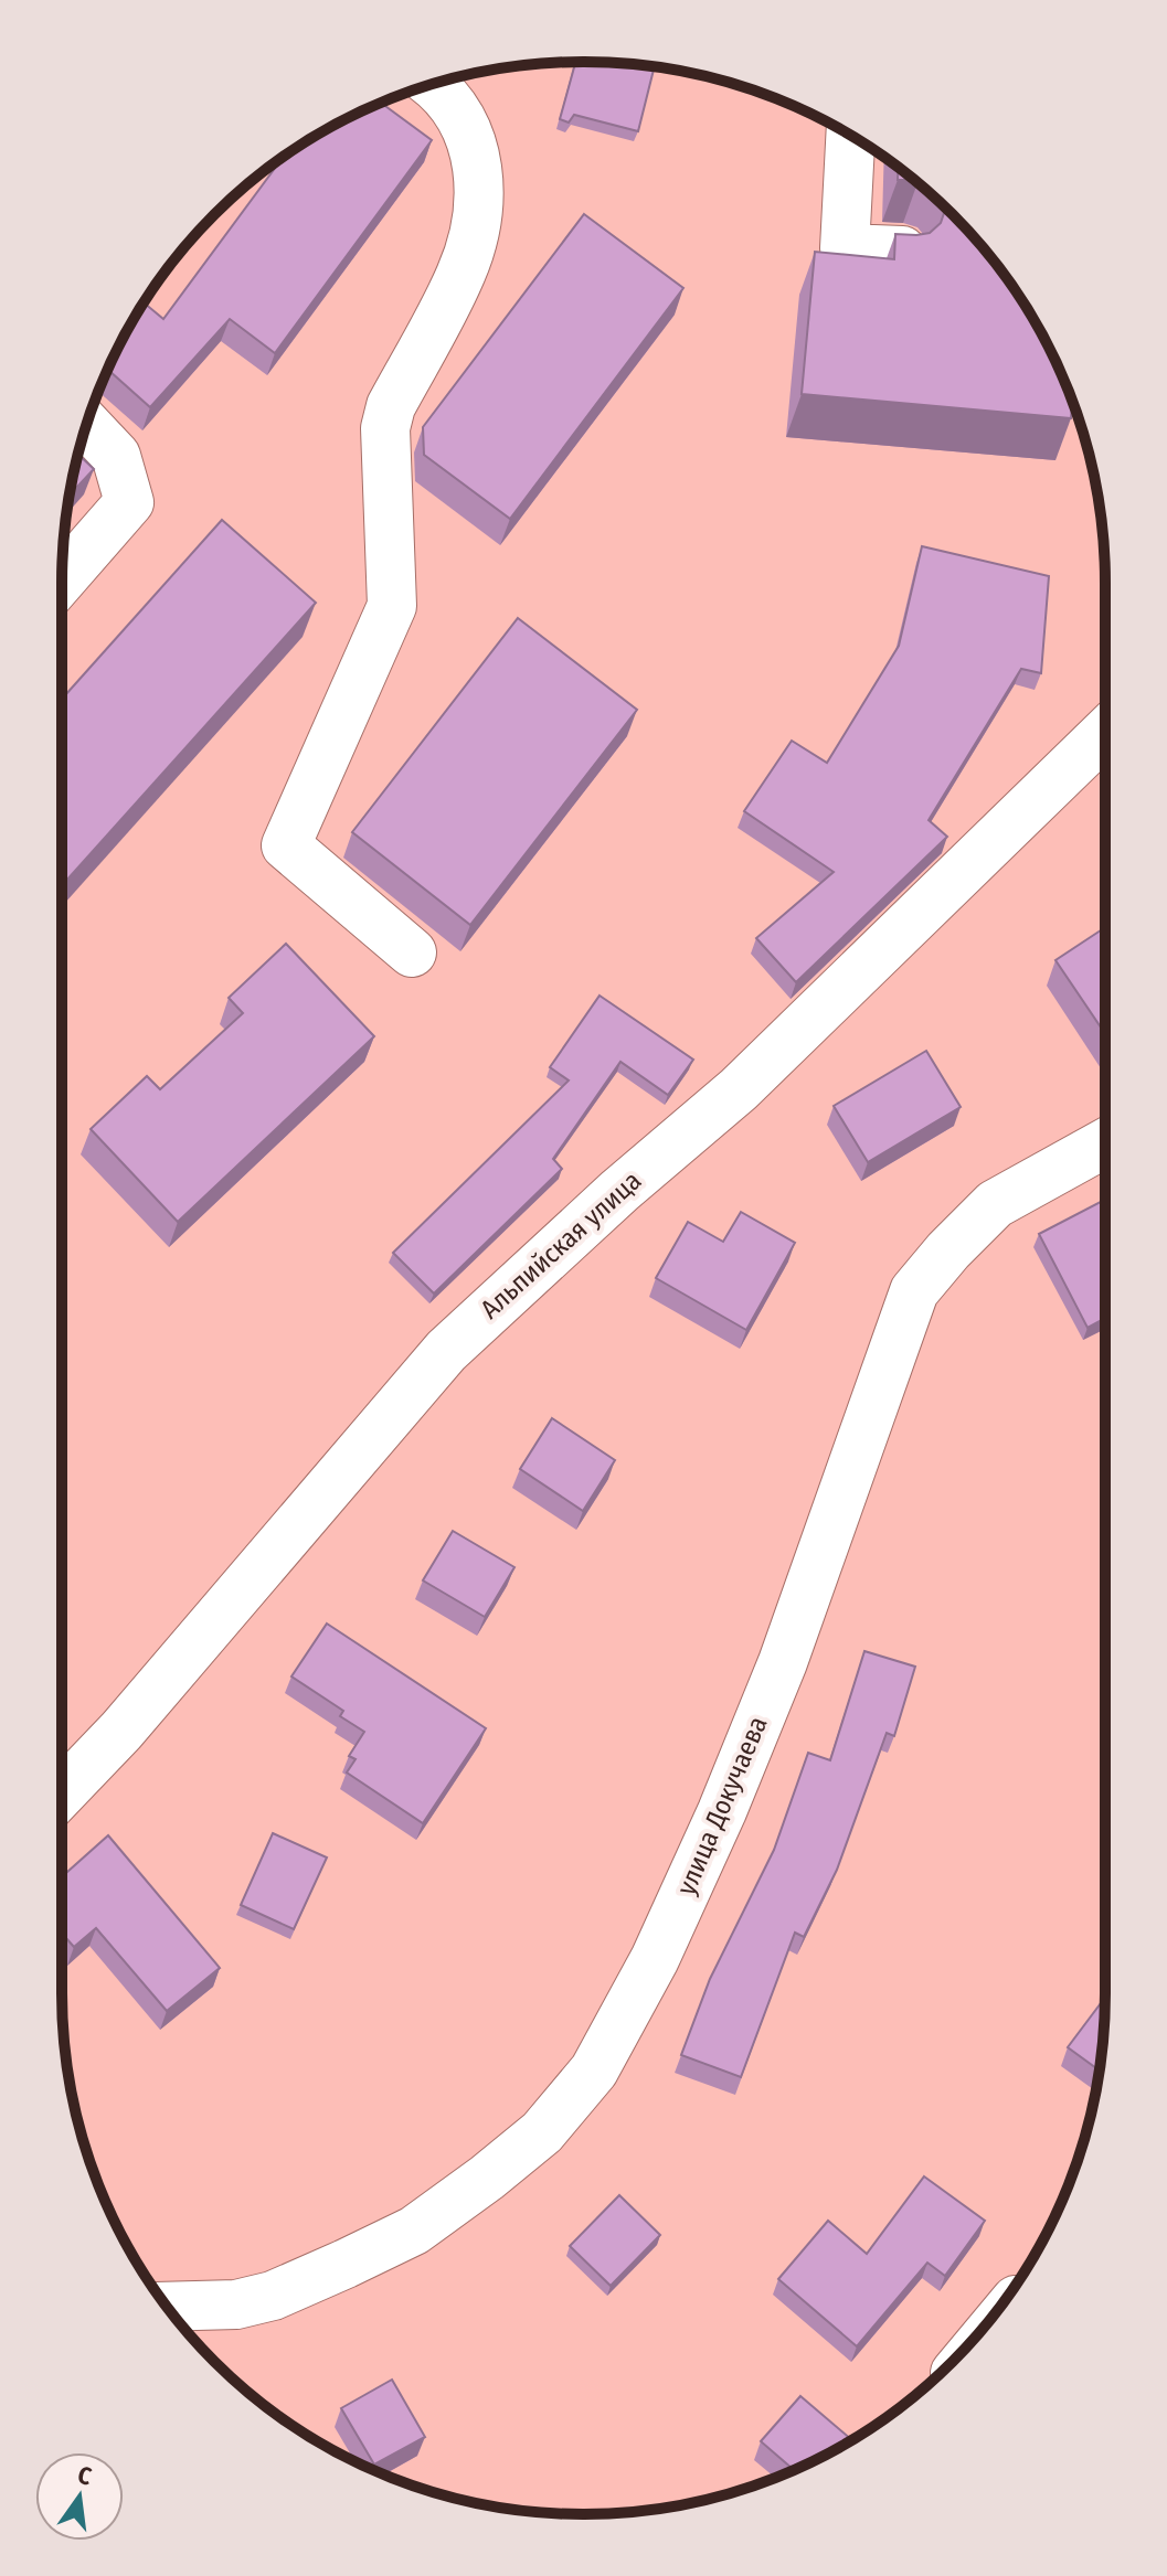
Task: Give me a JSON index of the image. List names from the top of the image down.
{
  "streets": {
    "street": ["Альпийская улица", "улица Докучаева"]
  },
  "north": "top"
}
